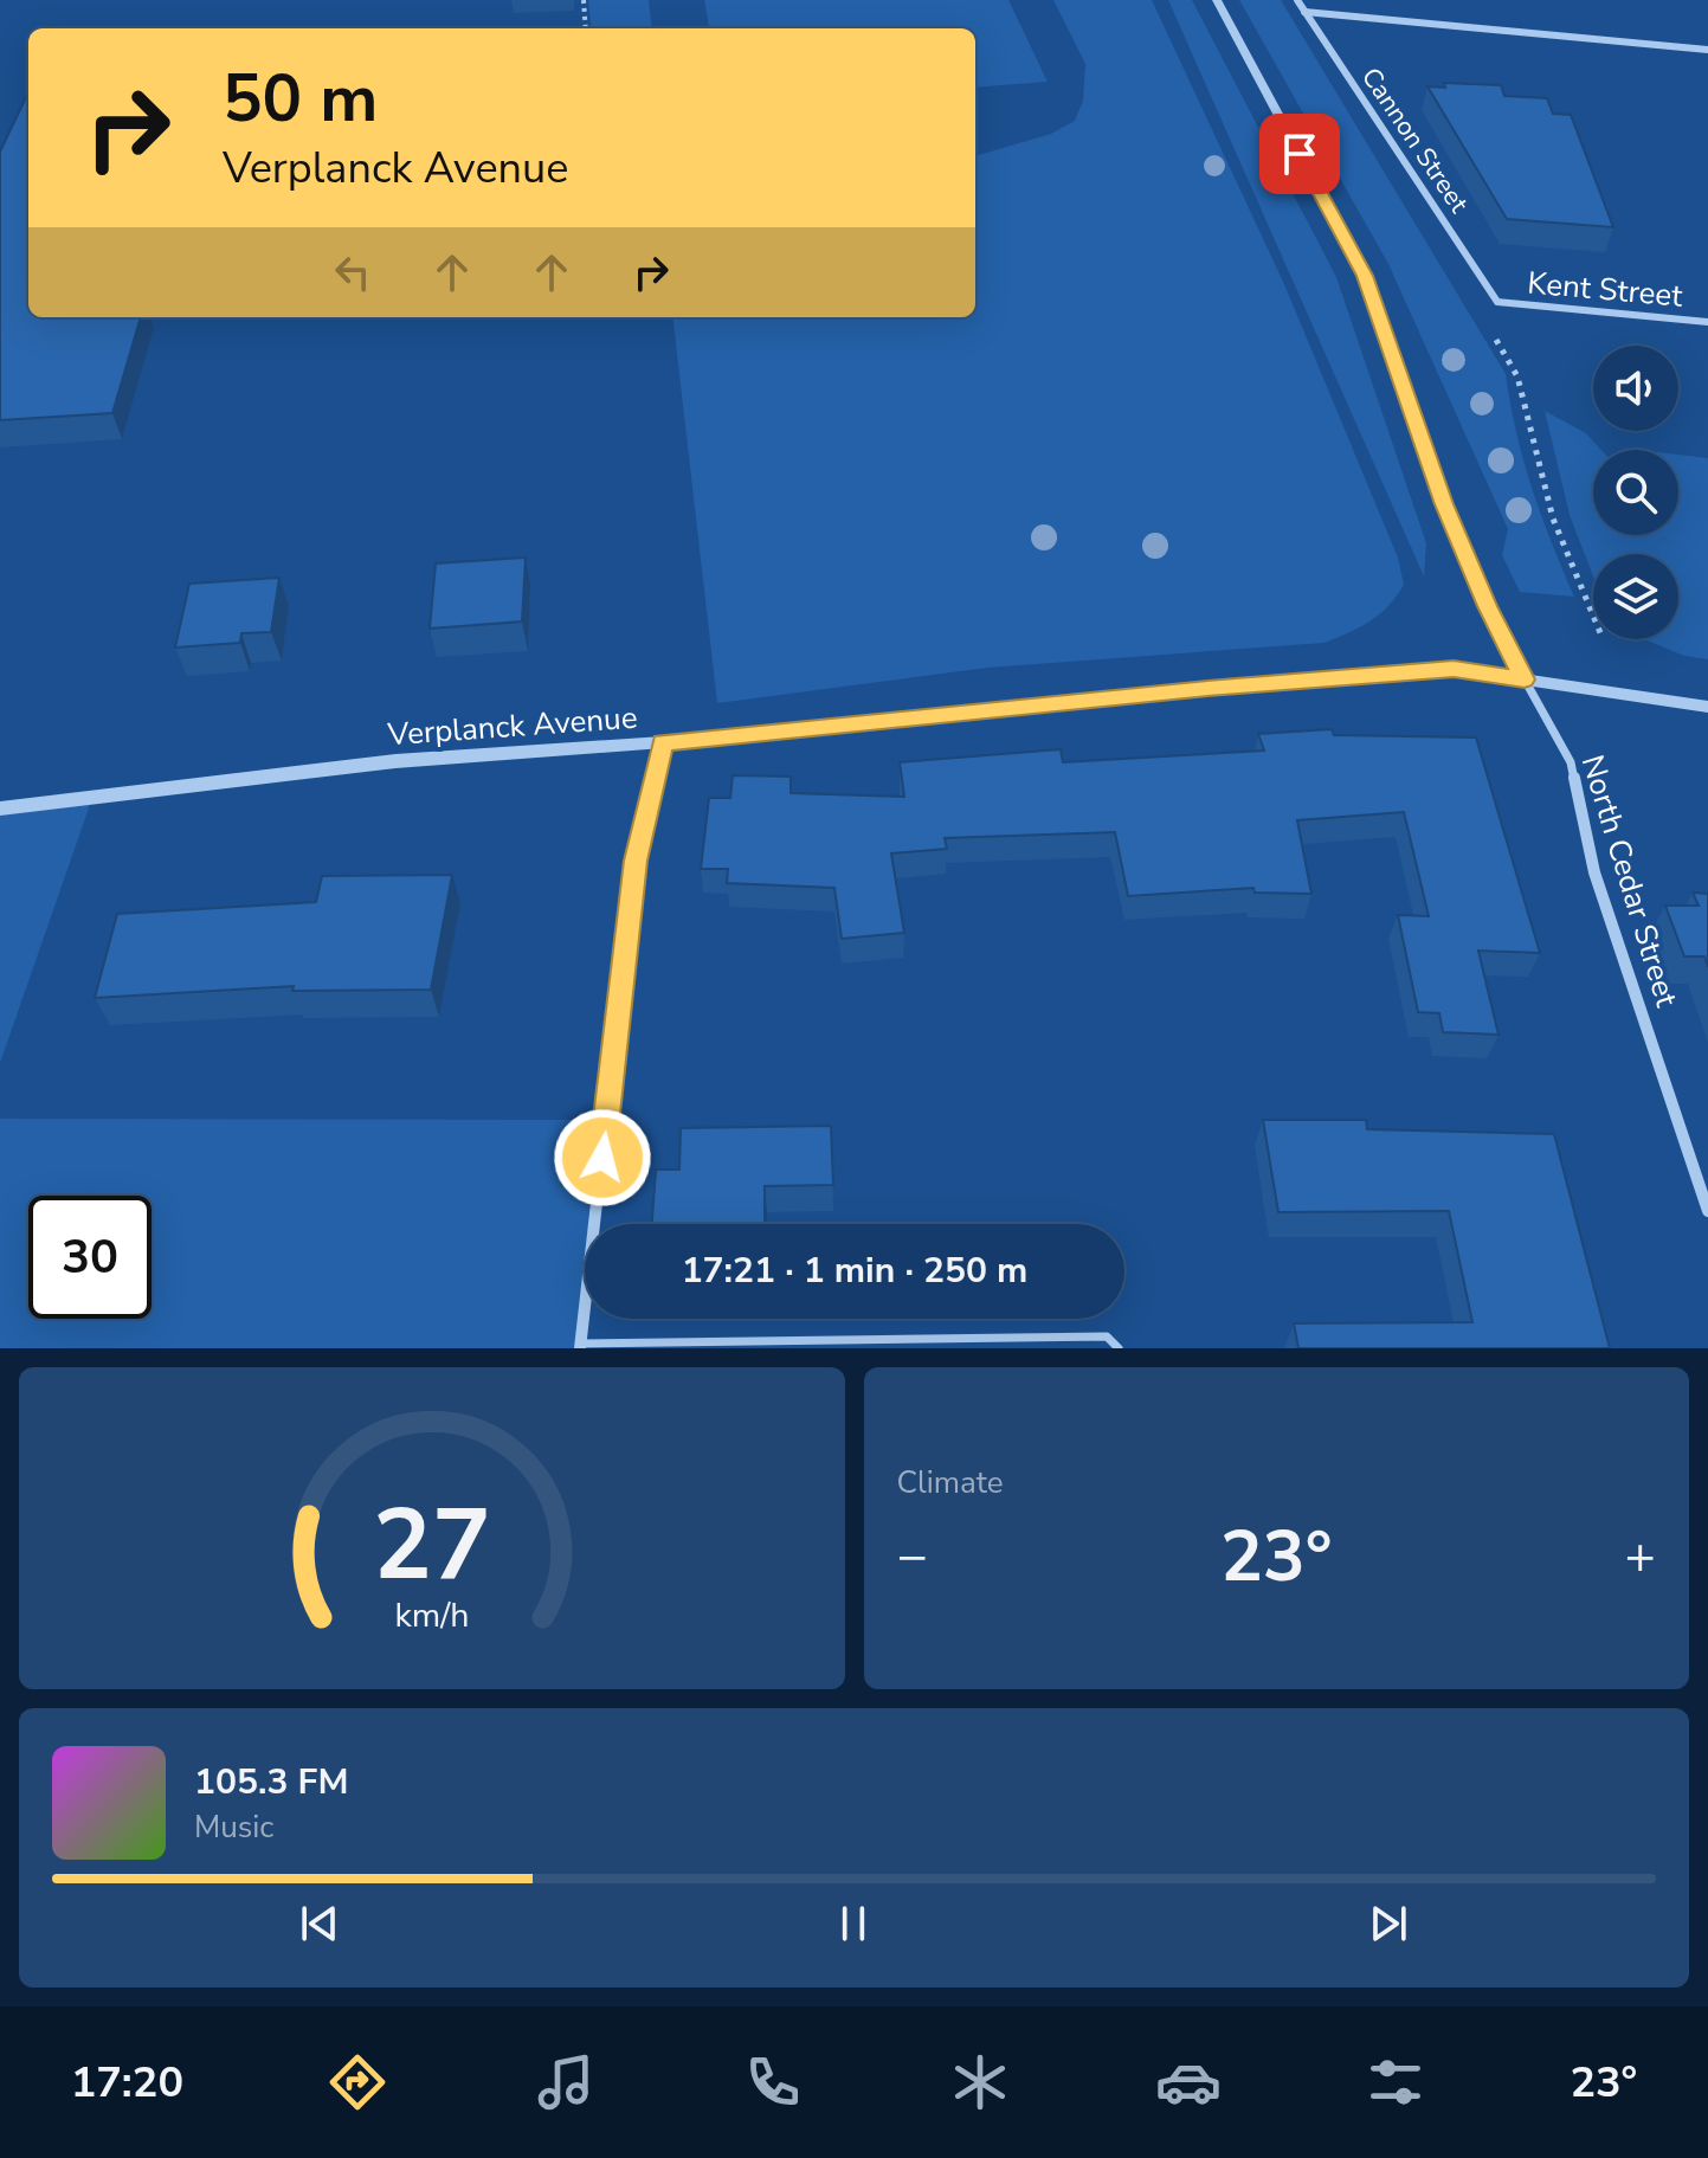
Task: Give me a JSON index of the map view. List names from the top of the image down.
{
  "streets": {
    "street": [
      "Cannon Street",
      "Kent Street",
      "Verplanck Avenue",
      "North Cedar Street"
    ]
  },
  "crossings": [
    ["Cannon Street", "Kent Street"],
    ["Verplanck Avenue", "North Cedar Street"]
  ],
  "page": {
    "turn": ["50 m", "Verplanck Avenue"],
    "limit": "30",
    "trip": "17:21 · 1 min · 250 m",
    "tile": "Climate",
    "heat": ["−", "23°", "+"],
    "song": ["105.3 FM", "Music"],
    "tabs": ["17:20", "23°"],
    "gauge": ["27", "km/h"]
  }
}
